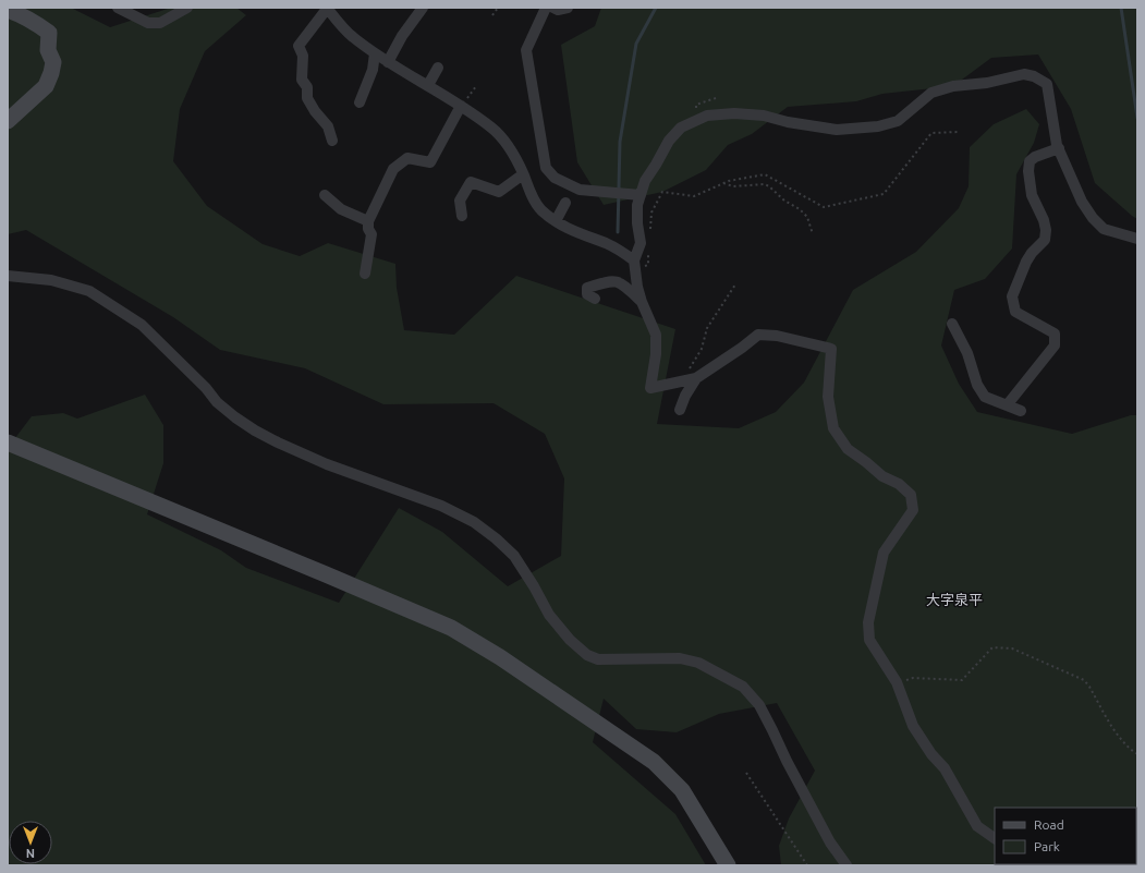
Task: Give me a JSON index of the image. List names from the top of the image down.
{
  "districts": ["大字泉平"],
  "legend": ["Road", "Park"],
  "north": "bottom"
}
